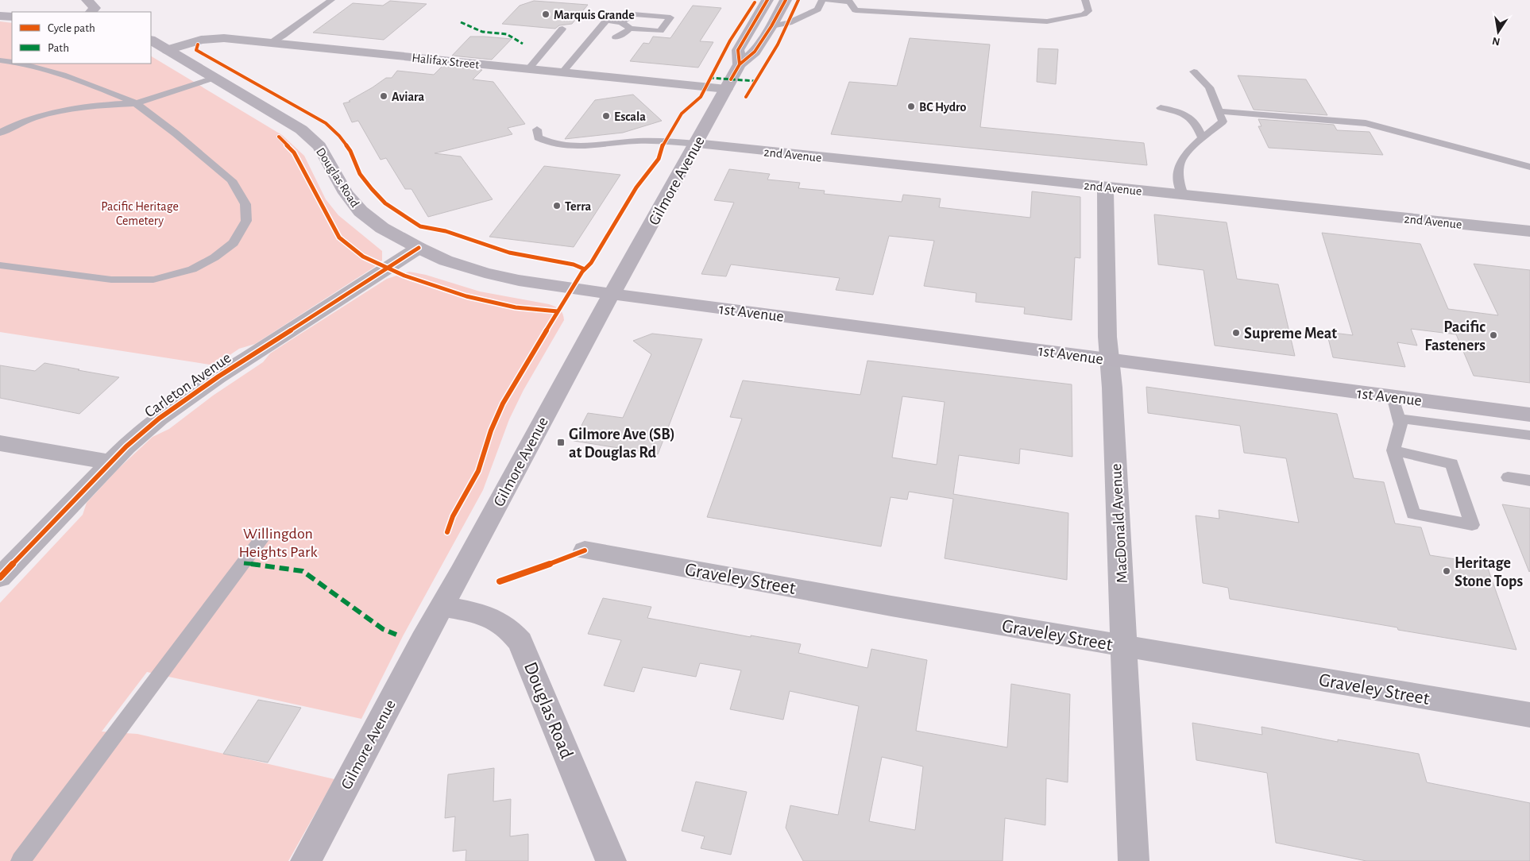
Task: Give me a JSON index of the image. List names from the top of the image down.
{
  "streets": {
    "street": [
      "Halifax Street",
      "2nd Avenue",
      "Douglas Road",
      "Gilmore Avenue",
      "1st Avenue",
      "Carleton Avenue",
      "MacDonald Avenue",
      "Graveley Street"
    ]
  },
  "crossings": [
    ["Halifax Street", "Douglas Road"],
    ["Halifax Street", "Gilmore Avenue"],
    ["2nd Avenue", "Gilmore Avenue"],
    ["2nd Avenue", "MacDonald Avenue"],
    ["Douglas Road", "Gilmore Avenue"],
    ["Douglas Road", "1st Avenue"],
    ["Douglas Road", "Carleton Avenue"],
    ["Gilmore Avenue", "1st Avenue"],
    ["1st Avenue", "MacDonald Avenue"],
    ["MacDonald Avenue", "Graveley Street"]
  ],
  "parks": ["Pacific Heritage Cemetery", "Willingdon Heights Park"],
  "places": {
    "other": [
      "Marquis Grande",
      "Aviara",
      "BC Hydro",
      "Escala",
      "Terra",
      "Supreme Meat",
      "Pacific Fasteners",
      "Heritage Stone Tops"
    ],
    "transit": ["Gilmore Ave (SB) at Douglas Rd"]
  },
  "legend": ["Cycle path", "Path"],
  "north": "bottom"
}
